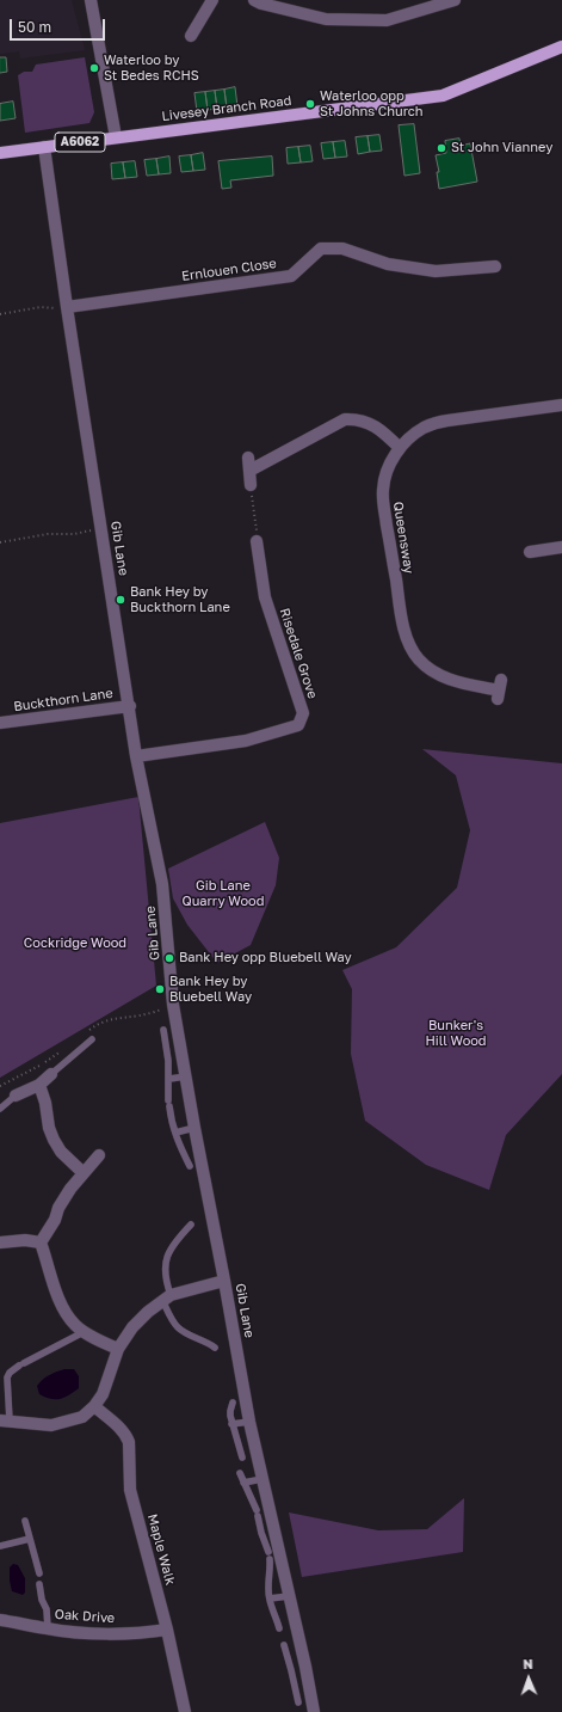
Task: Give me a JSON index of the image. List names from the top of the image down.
{
  "streets": {
    "main road": ["Livesey Branch Road", "A6062"],
    "street": [
      "Ernlouen Close",
      "Queensway",
      "Gib Lane",
      "Risedale Grove",
      "Buckthorn Lane",
      "Maple Walk",
      "Oak Drive"
    ]
  },
  "crossings": [
    ["Livesey Branch Road", "Gib Lane"],
    ["Ernlouen Close", "Gib Lane"],
    ["Gib Lane", "Risedale Grove"],
    ["Gib Lane", "Buckthorn Lane"],
    ["Maple Walk", "Oak Drive"]
  ],
  "parks": ["Gib Lane Quarry Wood", "Cockridge Wood", "Bunker's Hill Wood"],
  "places": [
    "Waterloo by St Bedes RCHS",
    "Waterloo opp St Johns Church",
    "St John Vianney",
    "Bank Hey by Buckthorn Lane",
    "Bank Hey opp Bluebell Way",
    "Bank Hey by Bluebell Way"
  ],
  "scale_bar": "50 m",
  "north": "top"
}
